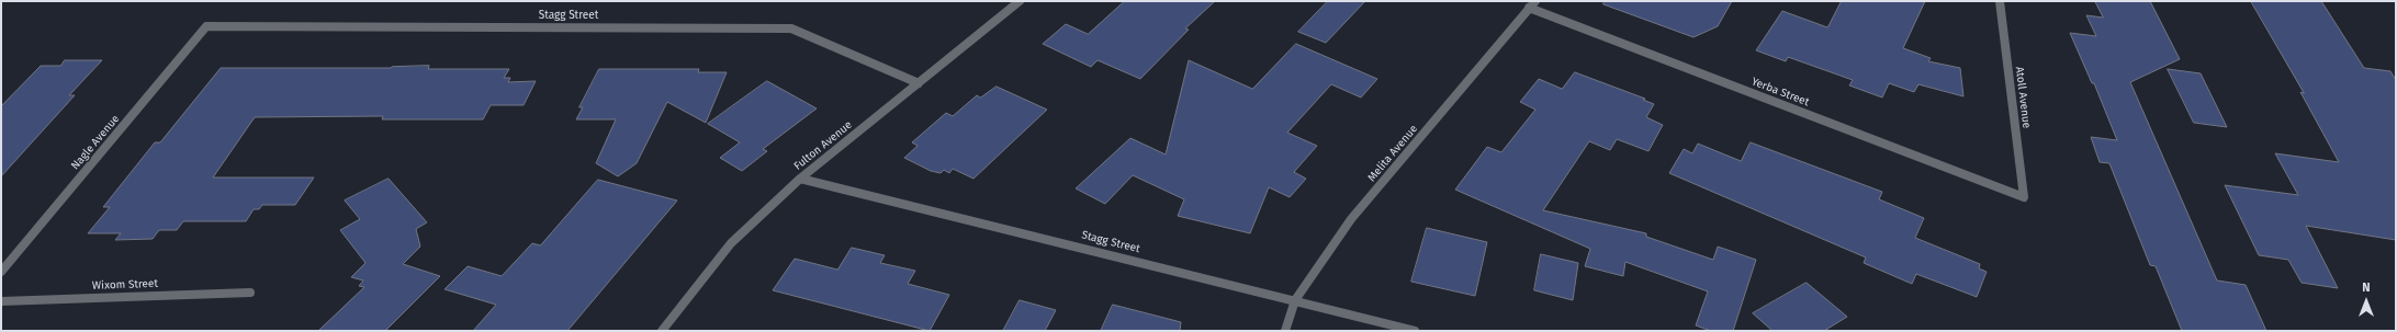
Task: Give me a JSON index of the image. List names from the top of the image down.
{
  "streets": {
    "street": [
      "Stagg Street",
      "Yerba Street",
      "Atoll Avenue",
      "Nagle Avenue",
      "Fulton Avenue",
      "Melita Avenue",
      "Wixom Street"
    ]
  },
  "crossings": [
    ["Stagg Street", "Nagle Avenue"],
    ["Stagg Street", "Fulton Avenue"],
    ["Stagg Street", "Melita Avenue"],
    ["Yerba Street", "Atoll Avenue"],
    ["Yerba Street", "Melita Avenue"]
  ],
  "north": "top"
}
